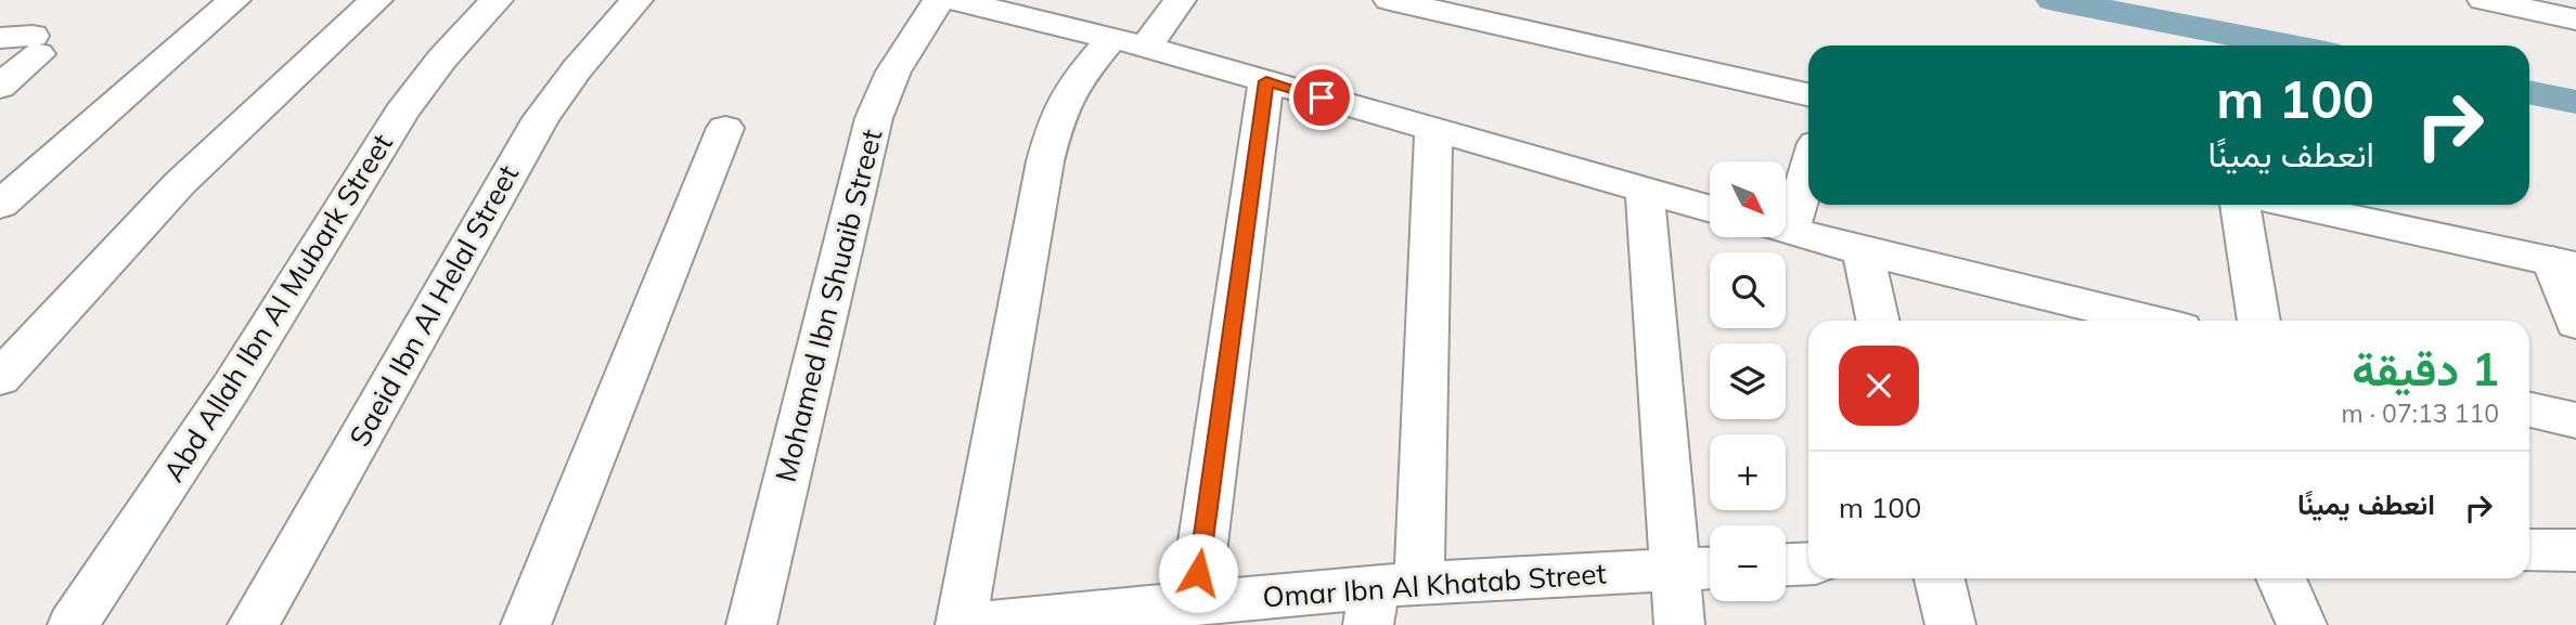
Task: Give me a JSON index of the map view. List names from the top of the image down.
{
  "streets": {
    "street": [
      "Saeid Ibn Al Helal Street",
      "Mohamed Ibn Shuaib Street",
      "Abd Allah Ibn Al Mubark Street",
      "Omar Ibn Al Khatab Street"
    ]
  },
  "north": "bottom right",
  "page": {
    "turn": ["100 m", "انعطف يمينًا"],
    "map_buttons": ["+", "−"],
    "heading": ["1 دقيقة", "110 m · 07:13"],
    "list": [
      {
        "name": "انعطف يمينًا",
        "value": "100 m"
      }
    ]
  }
}
